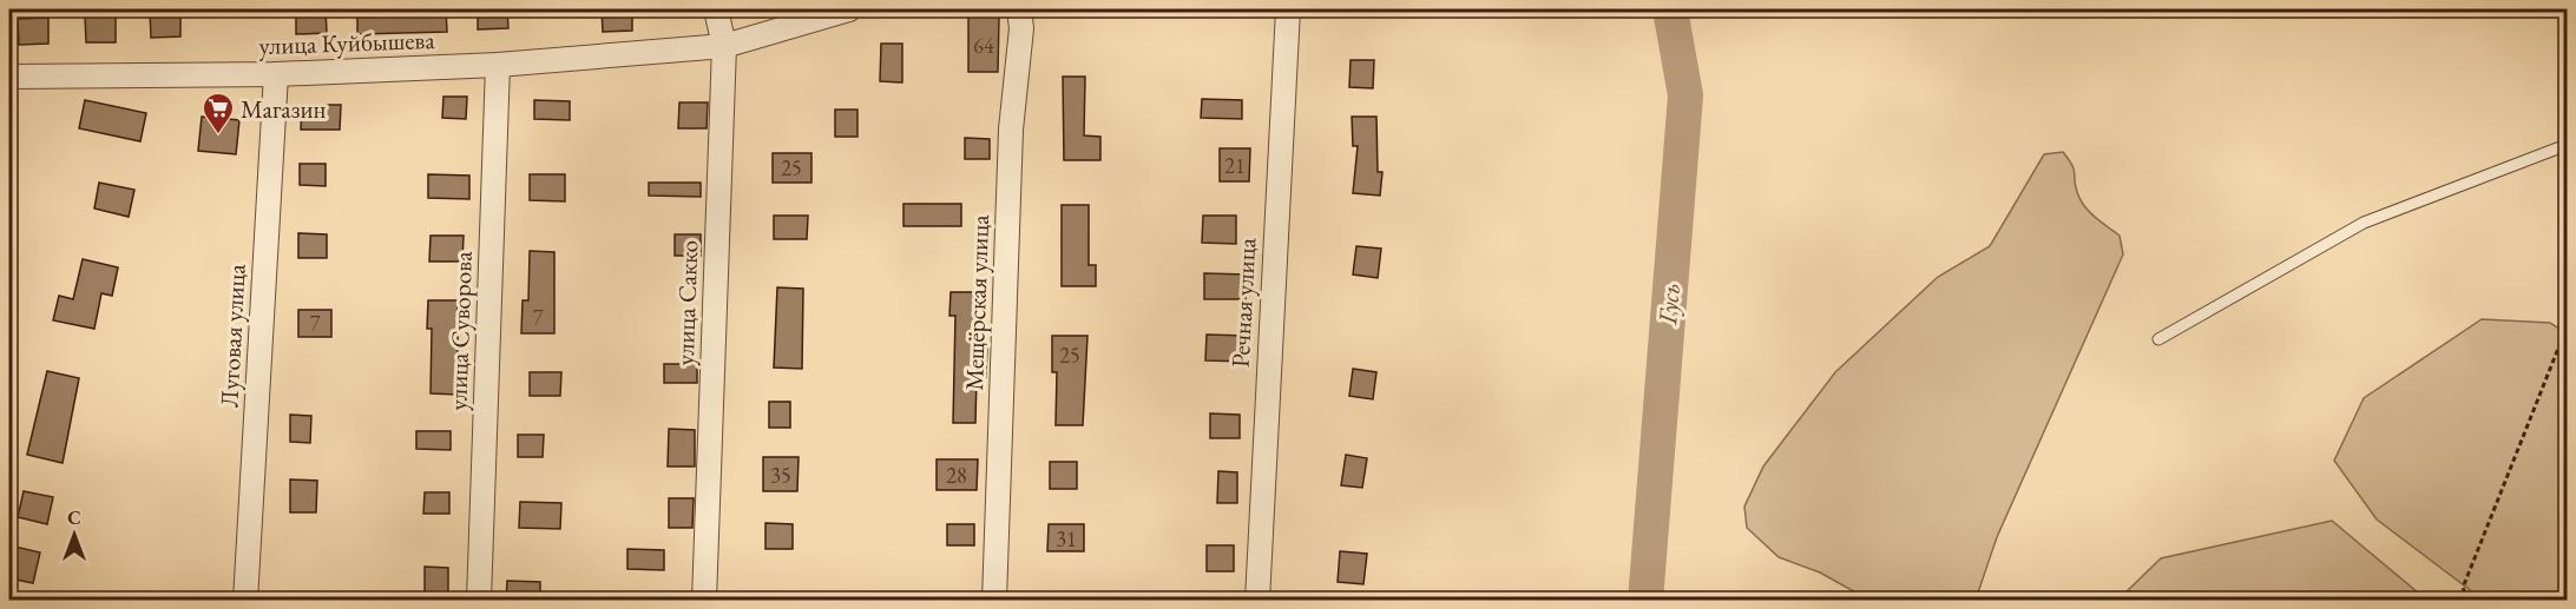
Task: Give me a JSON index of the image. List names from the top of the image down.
{
  "streets": {
    "street": [
      "улица Куйбышева",
      "улица Сакко",
      "Мещёрская улица",
      "Речная улица",
      "улица Суворова",
      "Луговая улица"
    ]
  },
  "crossings": [
    ["улица Куйбышева", "улица Сакко"],
    ["улица Куйбышева", "улица Суворова"],
    ["улица Куйбышева", "Луговая улица"]
  ],
  "water": ["Гусь"],
  "places": {
    "supermarket": ["Магазин"]
  },
  "house_numbers": [
    "64",
    "21",
    "25",
    "7",
    "7",
    "25",
    "35",
    "28",
    "31"
  ],
  "north": "top"
}
